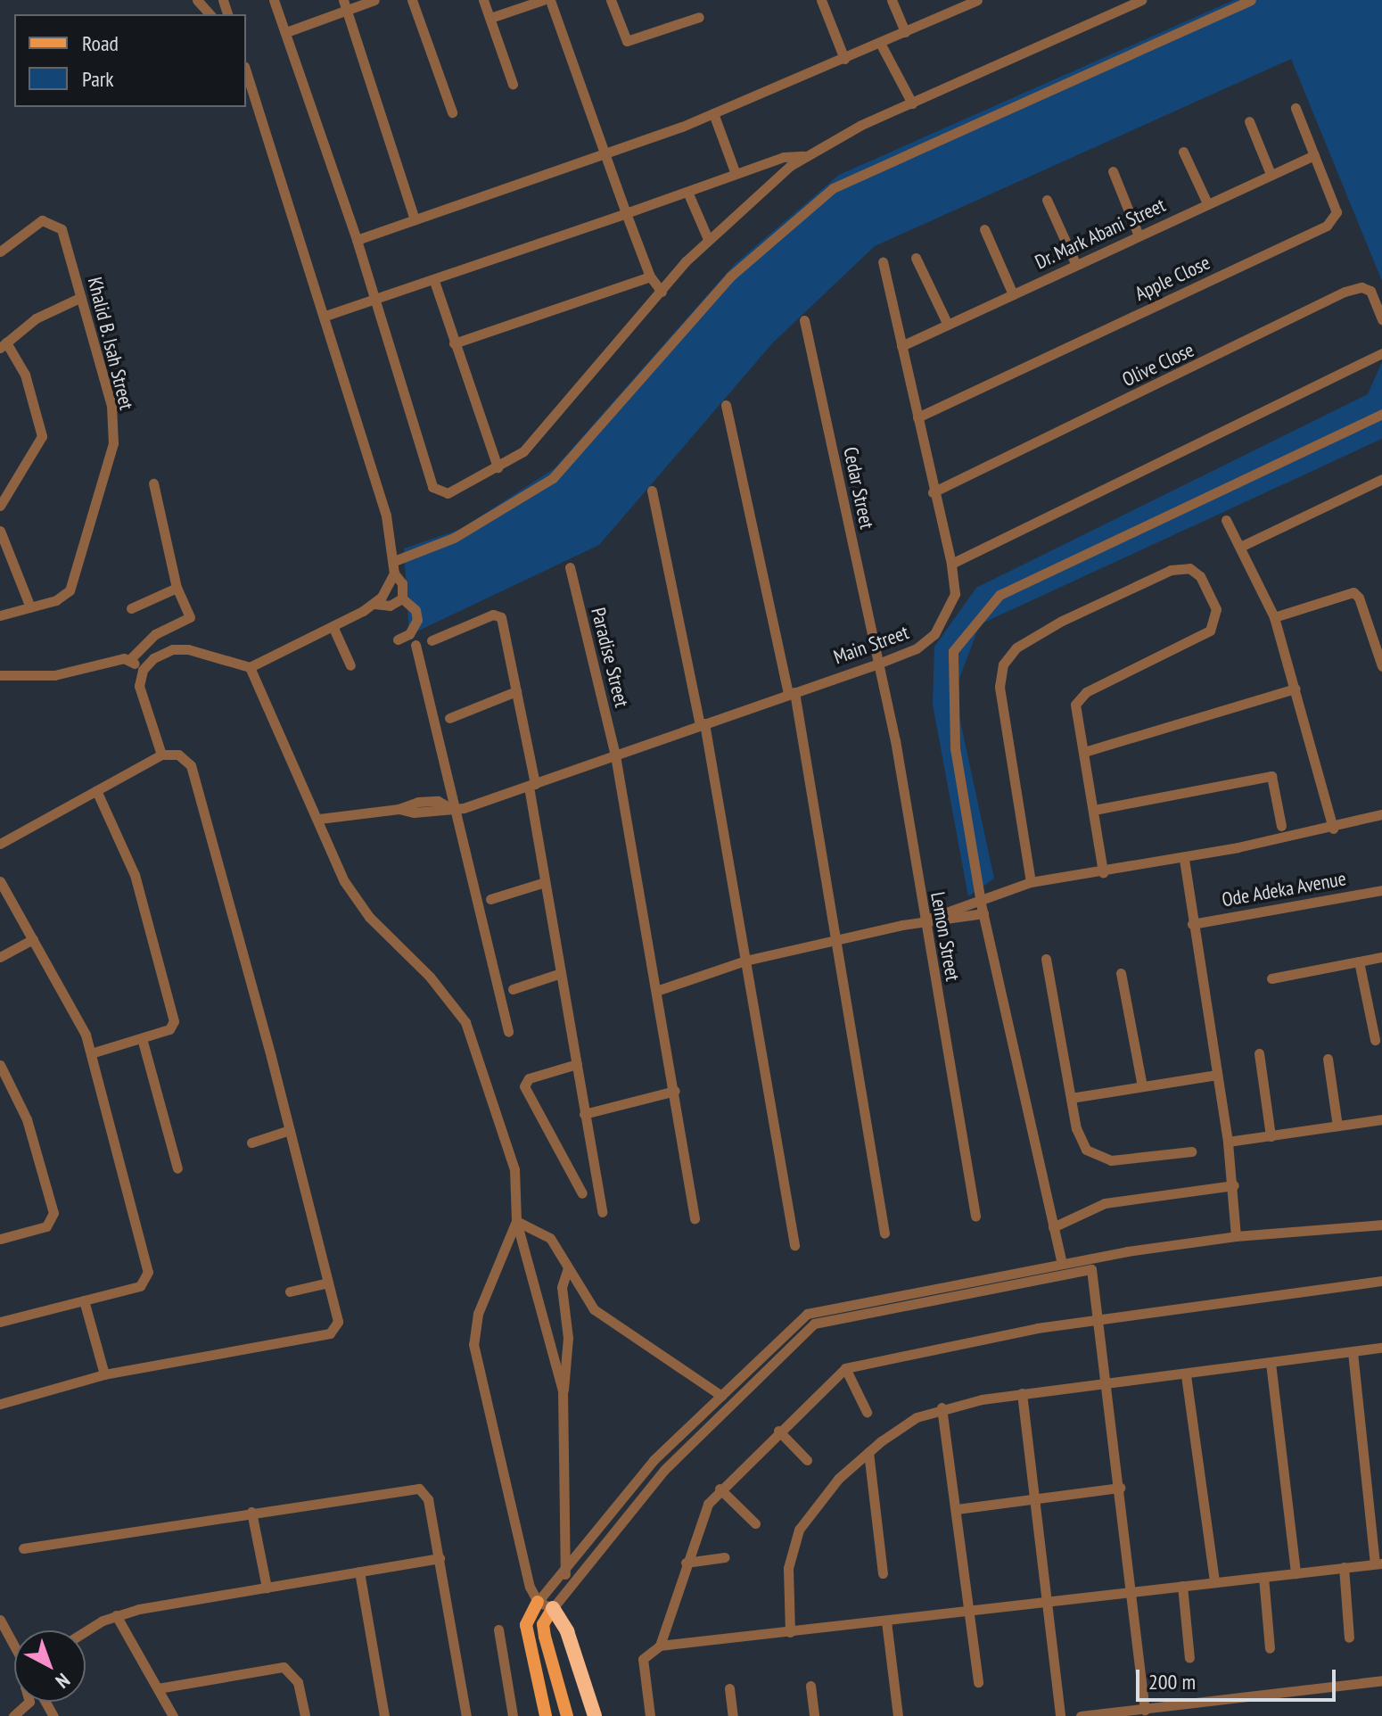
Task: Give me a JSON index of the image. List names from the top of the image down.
{
  "streets": {
    "street": [
      "Dr. Mark Abani Street",
      "Apple Close",
      "Khalid B. Isah Street",
      "Olive Close",
      "Cedar Street",
      "Main Street",
      "Paradise Street",
      "Ode Adeka Avenue",
      "Lemon Street"
    ]
  },
  "crossings": [
    ["Dr. Mark Abani Street", "Apple Close"],
    ["Dr. Mark Abani Street", "Main Street"],
    ["Apple Close", "Main Street"],
    ["Olive Close", "Main Street"],
    ["Cedar Street", "Main Street"],
    ["Cedar Street", "Lemon Street"],
    ["Main Street", "Paradise Street"],
    ["Main Street", "Lemon Street"]
  ],
  "legend": ["Road", "Park"],
  "scale_bar": "200 m",
  "north": "bottom right"
}
